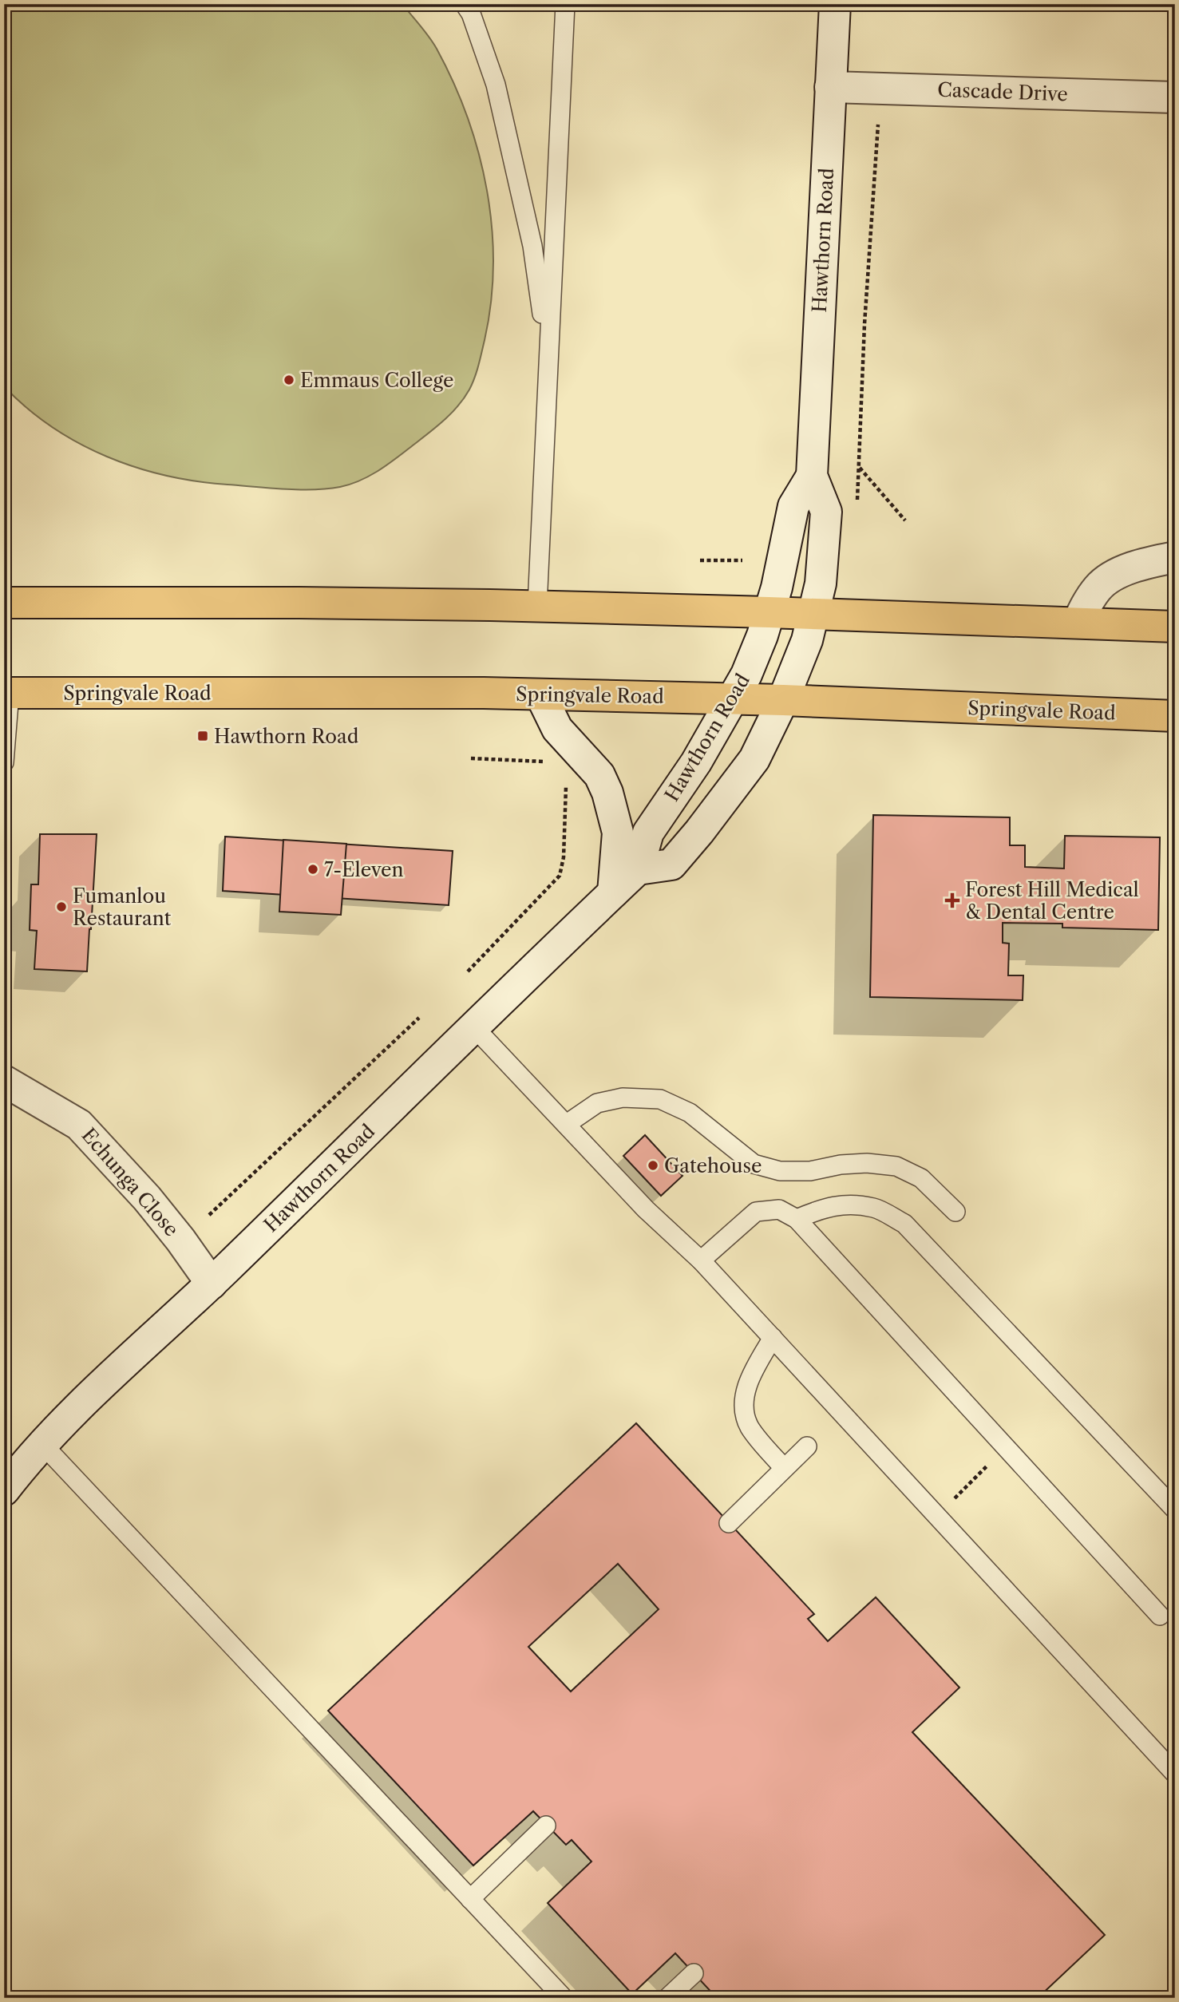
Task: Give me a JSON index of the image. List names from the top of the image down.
{
  "streets": {
    "highway": ["Springvale Road"],
    "main road": ["Cascade Drive", "Hawthorn Road", "Echunga Close"]
  },
  "crossings": [
    ["Cascade Drive", "Hawthorn Road"],
    ["Hawthorn Road", "Springvale Road"],
    ["Hawthorn Road", "Echunga Close"]
  ],
  "places": {
    "other": [
      "Emmaus College",
      "7-Eleven",
      "Fumanlou Restaurant",
      "Gatehouse"
    ],
    "transit": ["Hawthorn Road"],
    "health": ["Forest Hill Medical & Dental Centre"]
  }
}
